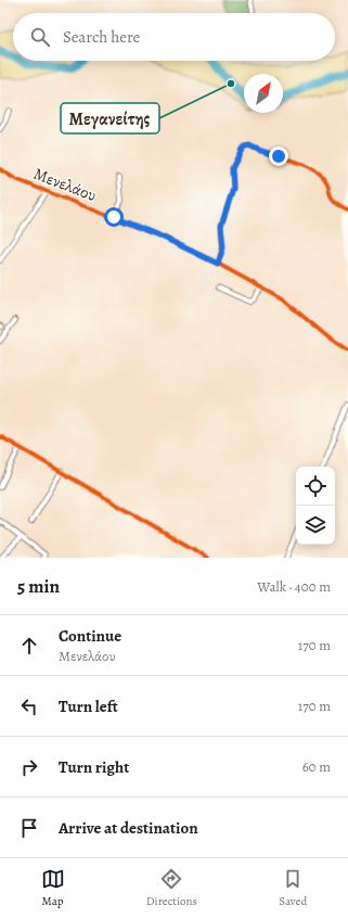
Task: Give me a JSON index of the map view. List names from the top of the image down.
{
  "streets": {
    "street": ["Μενελάου"]
  },
  "places": ["Μεγανείτης"],
  "north": "top right",
  "page": {
    "search": "Search here",
    "heading": ["5 min", "Walk · 400 m"],
    "list": [
      ["Continue", "Μενελάου", "170 m"],
      ["Turn left", "170 m"],
      ["Turn right", "60 m"],
      "Arrive at destination"
    ],
    "nav": ["Map", "Directions", "Saved"]
  }
}
